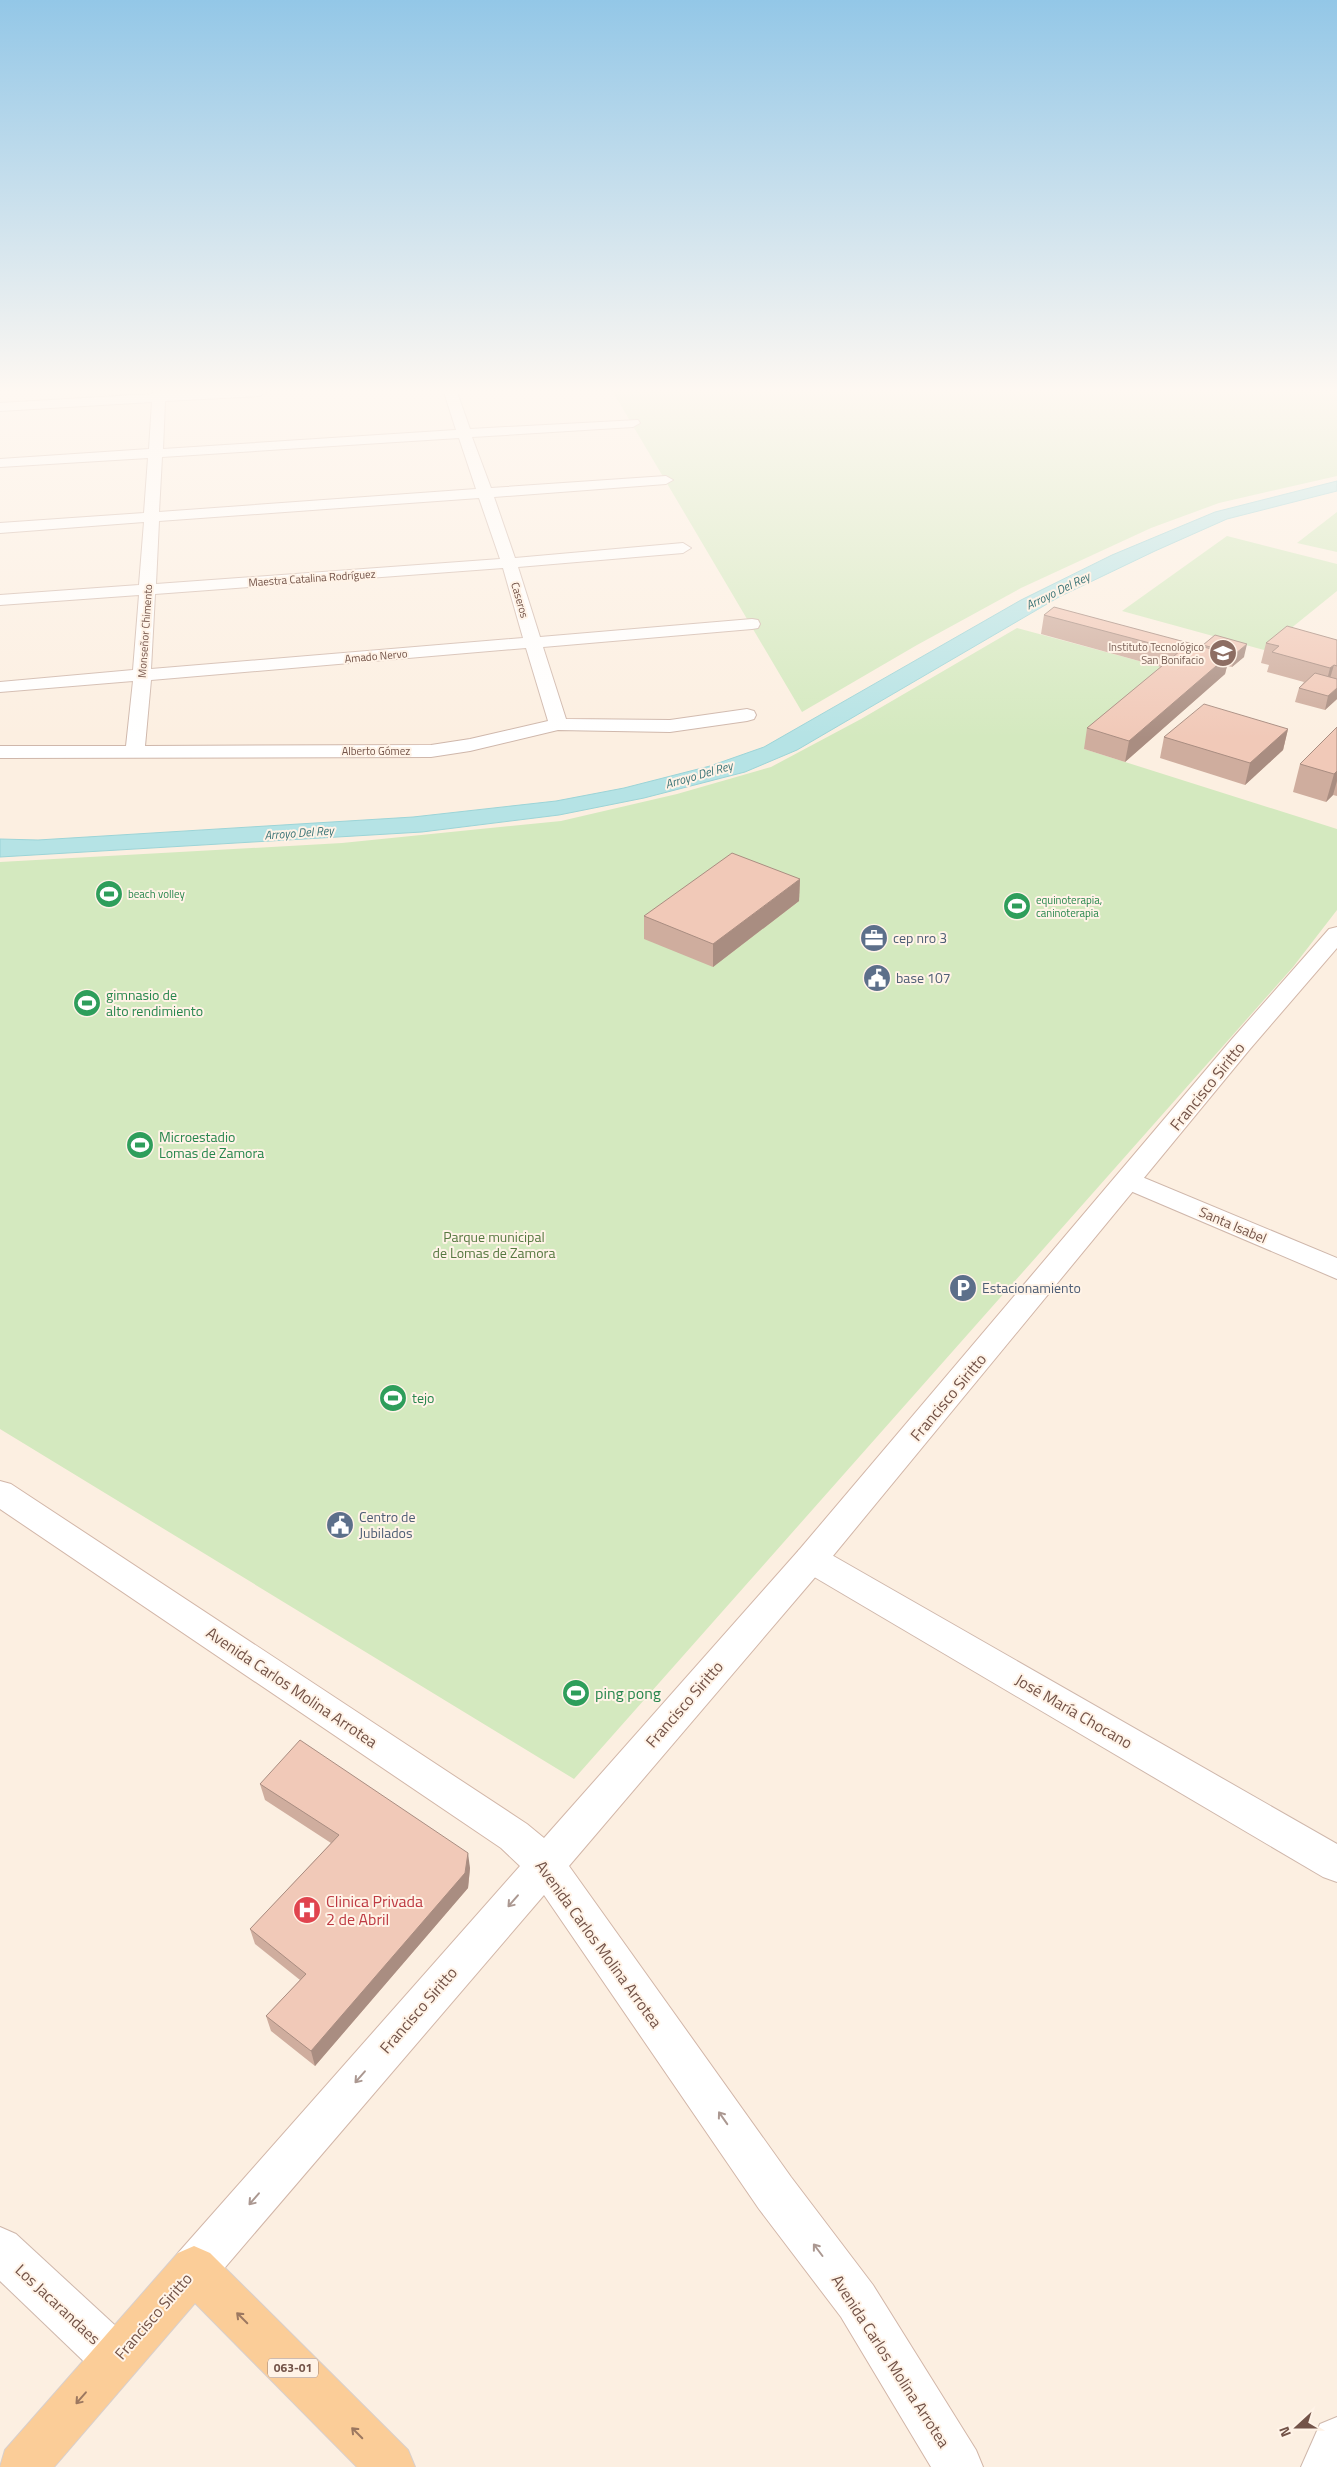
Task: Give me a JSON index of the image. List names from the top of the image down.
{
  "streets": {
    "main road": ["Francisco Siritto", "063-01"],
    "street": [
      "Maestra Catalina Rodríguez",
      "Caseros",
      "Monseñor Chimento",
      "Amado Nervo",
      "Alberto Gómez",
      "Santa Isabel",
      "Avenida Carlos Molina Arrotea",
      "José María Chocano",
      "Los Jacarandaes"
    ]
  },
  "crossings": [
    ["Maestra Catalina Rodríguez", "Caseros"],
    ["Maestra Catalina Rodríguez", "Monseñor Chimento"],
    ["Caseros", "Amado Nervo"],
    ["Caseros", "Alberto Gómez"],
    ["Monseñor Chimento", "Amado Nervo"],
    ["Monseñor Chimento", "Alberto Gómez"],
    ["Francisco Siritto", "Santa Isabel"],
    ["Francisco Siritto", "Avenida Carlos Molina Arrotea"],
    ["Francisco Siritto", "José María Chocano"],
    ["Francisco Siritto", "Los Jacarandaes"],
    ["Francisco Siritto", "063-01"]
  ],
  "one_way": ["Avenida Carlos Molina Arrotea"],
  "water": ["Arroyo Del Rey"],
  "parks": ["Parque municipal de Lomas de Zamora"],
  "places": {
    "school or university": ["Instituto Tecnológico San Bonifacio"],
    "sports": [
      "beach volley",
      "equinoterapia, caninoterapia",
      "gimnasio de alto rendimiento",
      "Microestadio Lomas de Zamora",
      "tejo",
      "ping pong"
    ],
    "office": ["cep nro 3"],
    "public building": ["base 107", "Centro de Jubilados"],
    "parking": ["Estacionamiento"],
    "hospital": ["Clinica Privada 2 de Abril"]
  },
  "north": "left"
}
